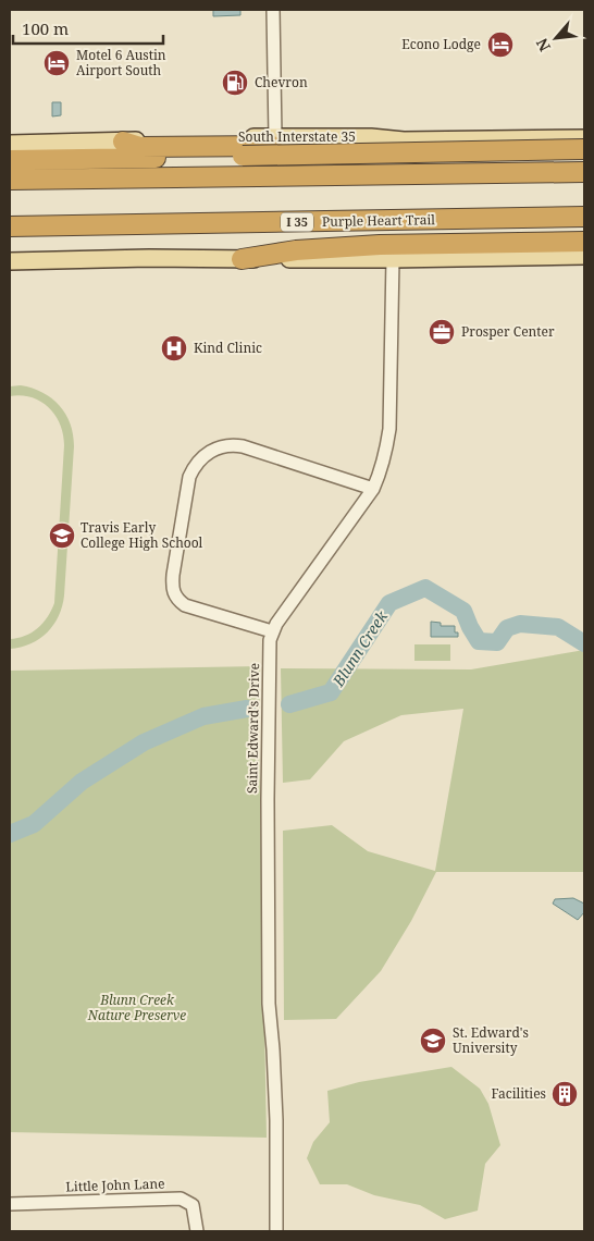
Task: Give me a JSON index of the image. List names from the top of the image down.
{
  "streets": {
    "highway": ["Purple Heart Trail", "I 35"],
    "main road": ["South Interstate 35"],
    "street": ["Saint Edward's Drive", "Little John Lane"]
  },
  "water": ["Blunn Creek"],
  "parks": ["Blunn Creek Nature Preserve"],
  "places": {
    "hotel": ["Econo Lodge", "Motel 6 Austin Airport South"],
    "fuel station": ["Chevron"],
    "office": ["Prosper Center"],
    "hospital": ["Kind Clinic"],
    "school or university": ["Travis Early College High School", "St. Edward's University"],
    "building": ["Facilities"]
  },
  "scale_bar": "100 m",
  "north": "bottom left"
}
